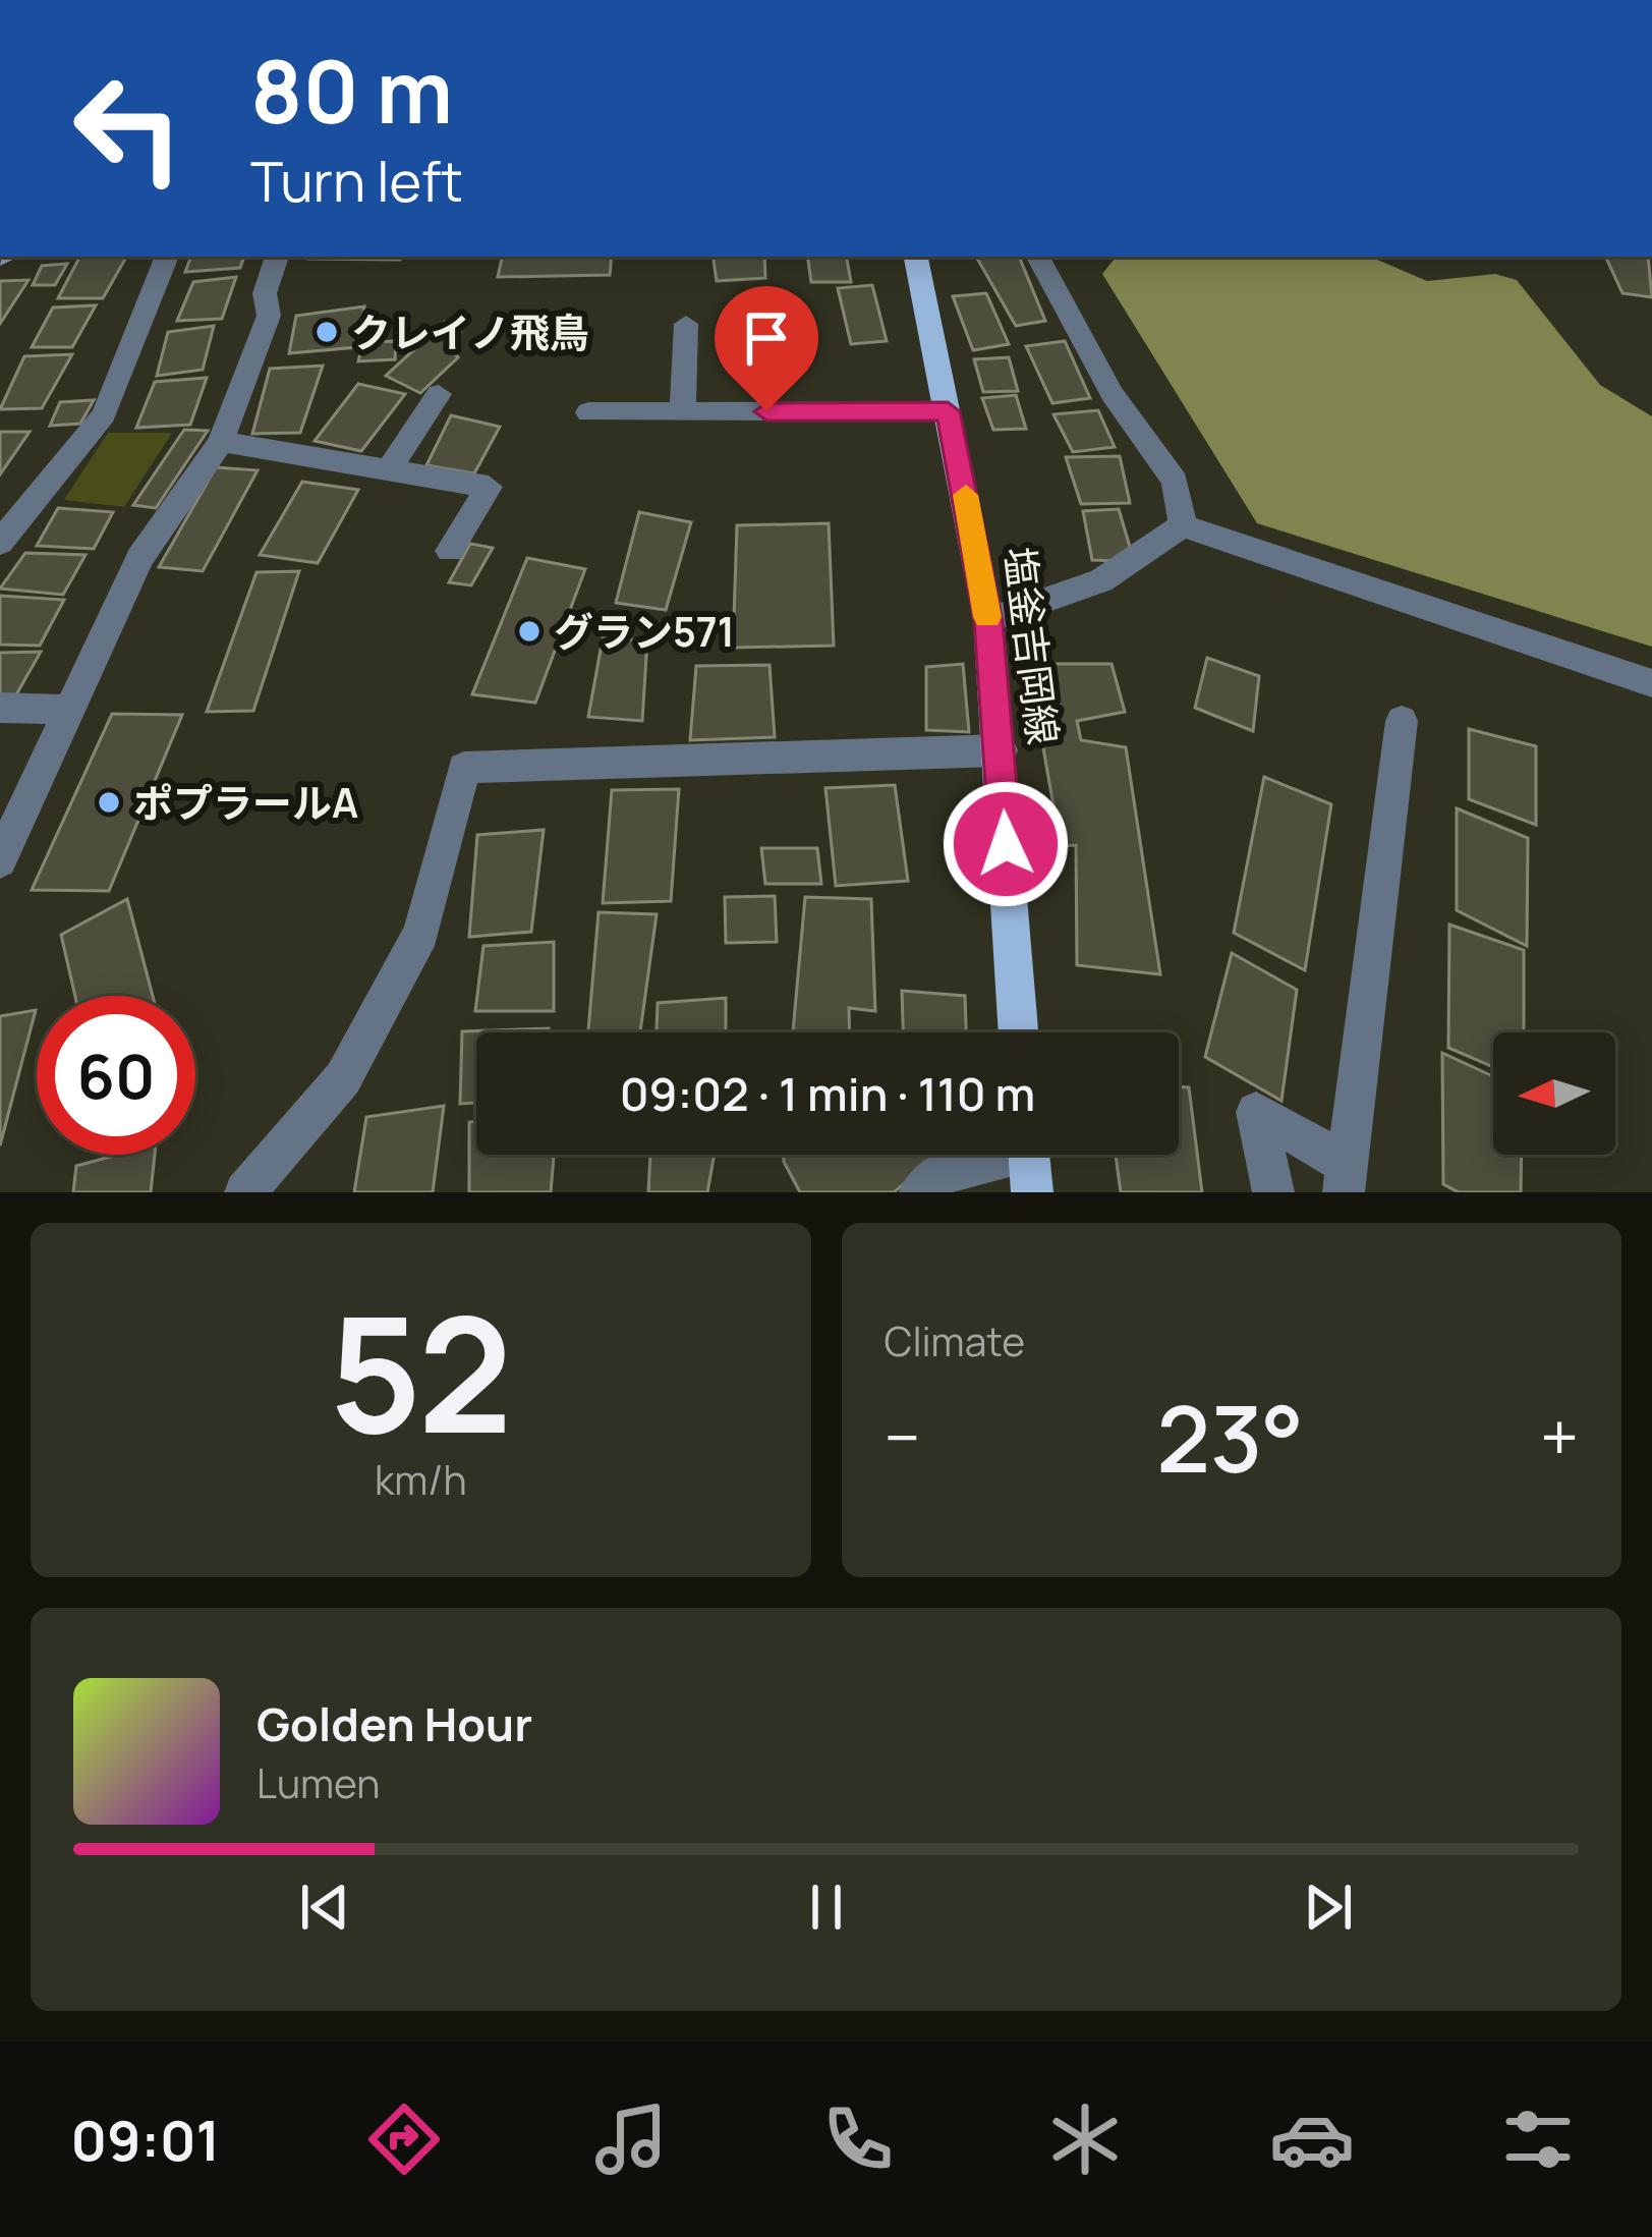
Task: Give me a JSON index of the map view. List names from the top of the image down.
{
  "streets": {
    "main road": ["塩釜吉岡線"]
  },
  "places": ["クレイノ飛鳥", "グラン571", "ポプラールA"],
  "north": "left",
  "page": {
    "turn": ["80 m", "Turn left"],
    "limit": "60",
    "trip": "09:02 · 1 min · 110 m",
    "tile": [
      ["52", "km/h"],
      "Climate"
    ],
    "heat": ["−", "23°", "+"],
    "song": ["Golden Hour", "Lumen"],
    "tabs": "09:01"
  }
}
